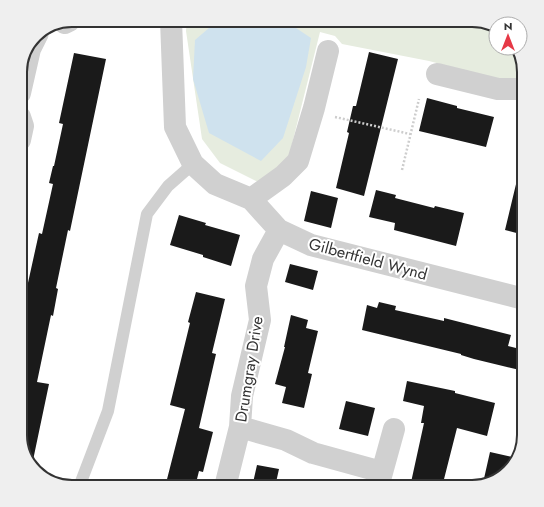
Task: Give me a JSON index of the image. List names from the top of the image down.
{
  "streets": {
    "street": ["Gilbertfield Wynd", "Drumgray Drive"]
  },
  "crossings": [
    ["Gilbertfield Wynd", "Drumgray Drive"]
  ],
  "north": "top"
}
